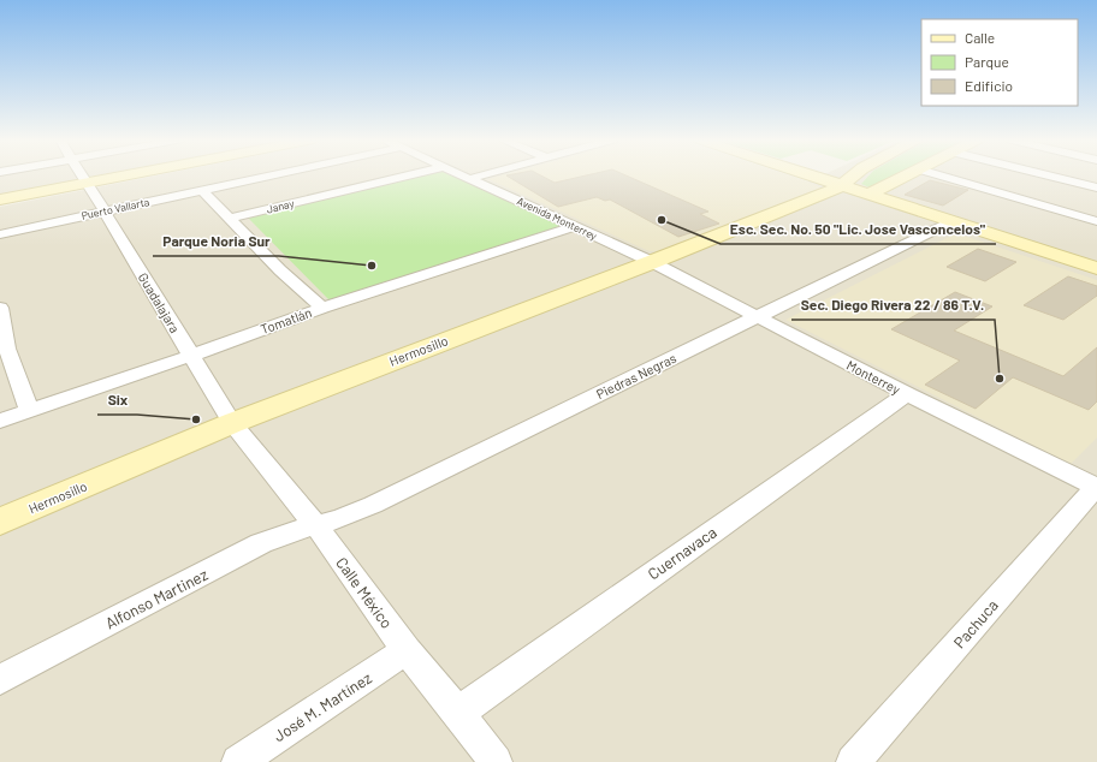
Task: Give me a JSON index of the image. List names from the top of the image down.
{
  "streets": {
    "street": [
      "Janay",
      "Puerto Vallarta",
      "Avenida Monterrey",
      "Guadalajara",
      "Tomatlán",
      "Hermosillo",
      "Piedras Negras",
      "Monterrey",
      "Cuernavaca",
      "Calle México",
      "Alfonso Martinez",
      "Pachuca",
      "José M. Martínez"
    ]
  },
  "crossings": [
    ["Puerto Vallarta", "Guadalajara"],
    ["Avenida Monterrey", "Tomatlán"],
    ["Avenida Monterrey", "Hermosillo"],
    ["Avenida Monterrey", "Monterrey"],
    ["Guadalajara", "Tomatlán"],
    ["Guadalajara", "Hermosillo"],
    ["Guadalajara", "Calle México"],
    ["Hermosillo", "Monterrey"],
    ["Hermosillo", "Calle México"],
    ["Piedras Negras", "Monterrey"],
    ["Piedras Negras", "Calle México"],
    ["Piedras Negras", "Alfonso Martinez"],
    ["Monterrey", "Cuernavaca"],
    ["Monterrey", "Pachuca"],
    ["Cuernavaca", "Calle México"],
    ["Calle México", "Alfonso Martinez"],
    ["Calle México", "José M. Martínez"]
  ],
  "places": [
    "Esc. Sec. No. 50 \"Lic. Jose Vasconcelos\"",
    "Parque Noria Sur",
    "Sec. Diego Rivera 22 / 86 T.V.",
    "Six"
  ],
  "legend": ["Calle", "Parque", "Edificio"]
}
